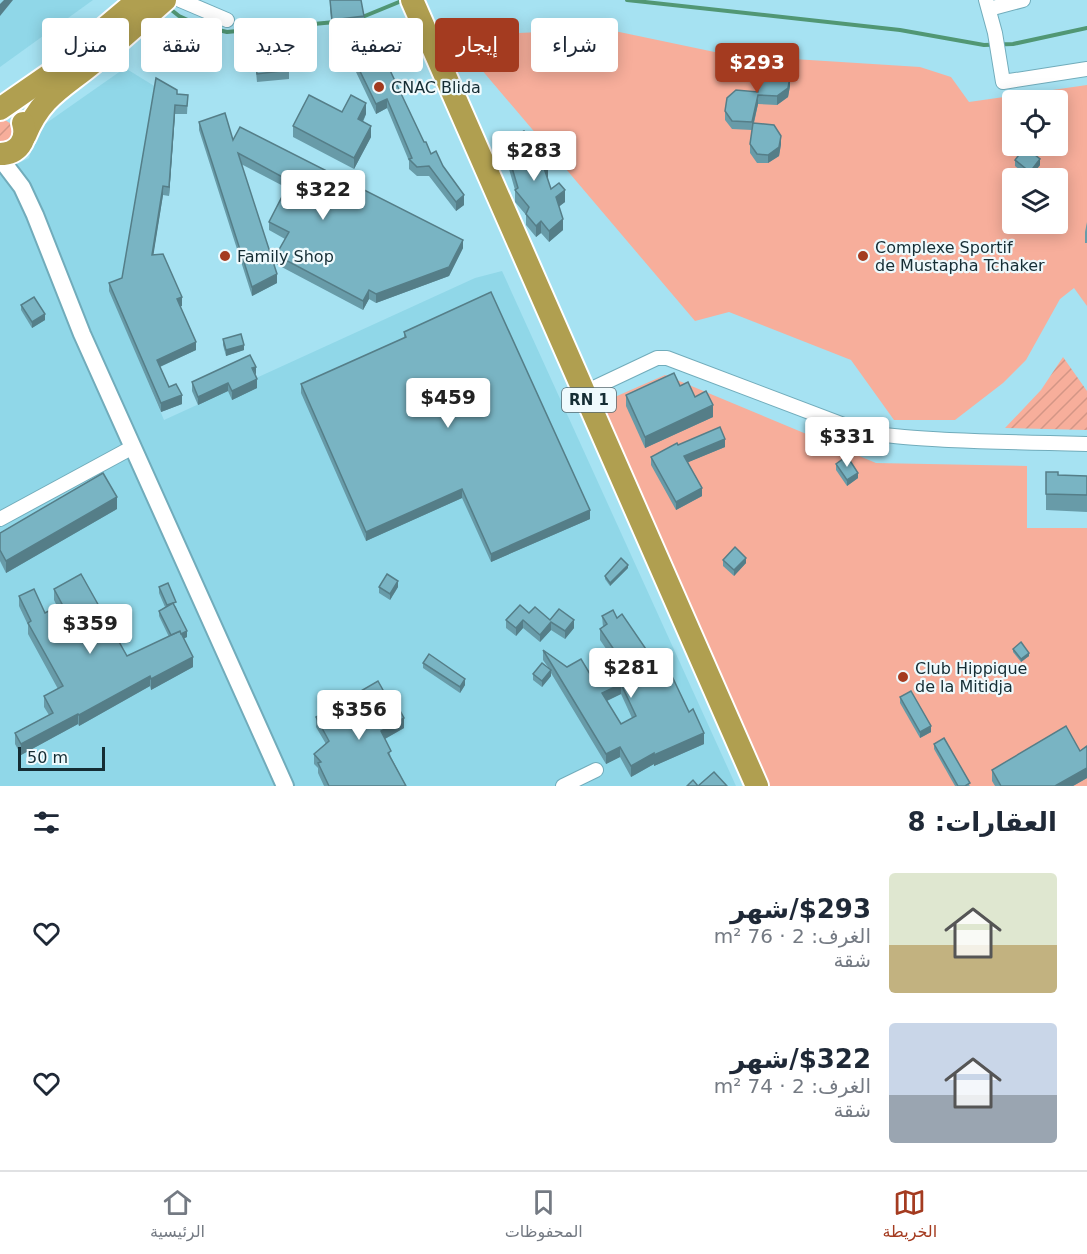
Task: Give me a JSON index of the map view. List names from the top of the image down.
{
  "streets": {
    "highway": ["RN 1"]
  },
  "places": [
    "CNAC Blida",
    "Family Shop",
    "Complexe Sportif de Mustapha Tchaker",
    "Club Hippique de la Mitidja"
  ],
  "scale_bar": "50 m",
  "page": {
    "chip": [
      "شراء",
      "إيجار",
      "تصفية",
      "جديد",
      "شقة",
      "منزل"
    ],
    "price": [
      "$293",
      "$283",
      "$322",
      "$459",
      "$331",
      "$359",
      "$281",
      "$356"
    ],
    "scale": "50 m",
    "heading": "العقارات: 8",
    "list": [
      {
        "name": "$293/شهر",
        "note": "الغرف: 2 · 76 m² · شقة"
      },
      {
        "name": "$322/شهر",
        "note": "الغرف: 2 · 74 m² · شقة"
      }
    ],
    "tabs": ["الخريطة", "المحفوظات", "الرئيسية"]
  }
}
